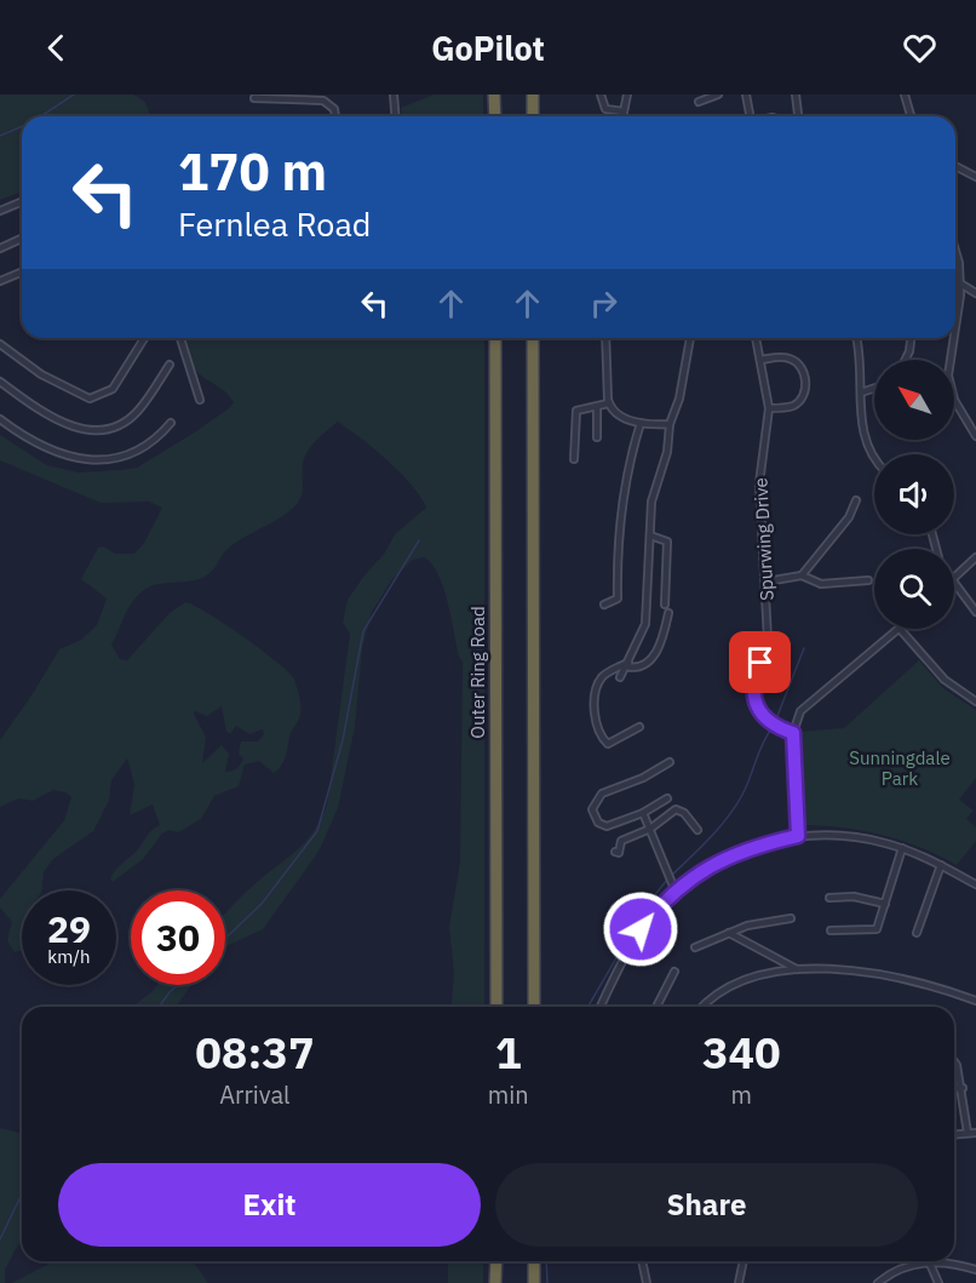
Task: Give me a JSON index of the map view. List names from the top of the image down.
{
  "streets": {
    "highway": ["Outer Ring Road"],
    "street": ["Spurwing Drive"]
  },
  "parks": ["Sunningdale Park"],
  "north": "top left",
  "page": {
    "header": "GoPilot",
    "turn": ["170 m", "Fernlea Road"],
    "speed": "29 km/h",
    "limit": "30",
    "eta": [
      "08:37",
      "Arrival",
      "1",
      "min",
      "340",
      "m"
    ],
    "buttons": ["Exit", "Share"]
  }
}
